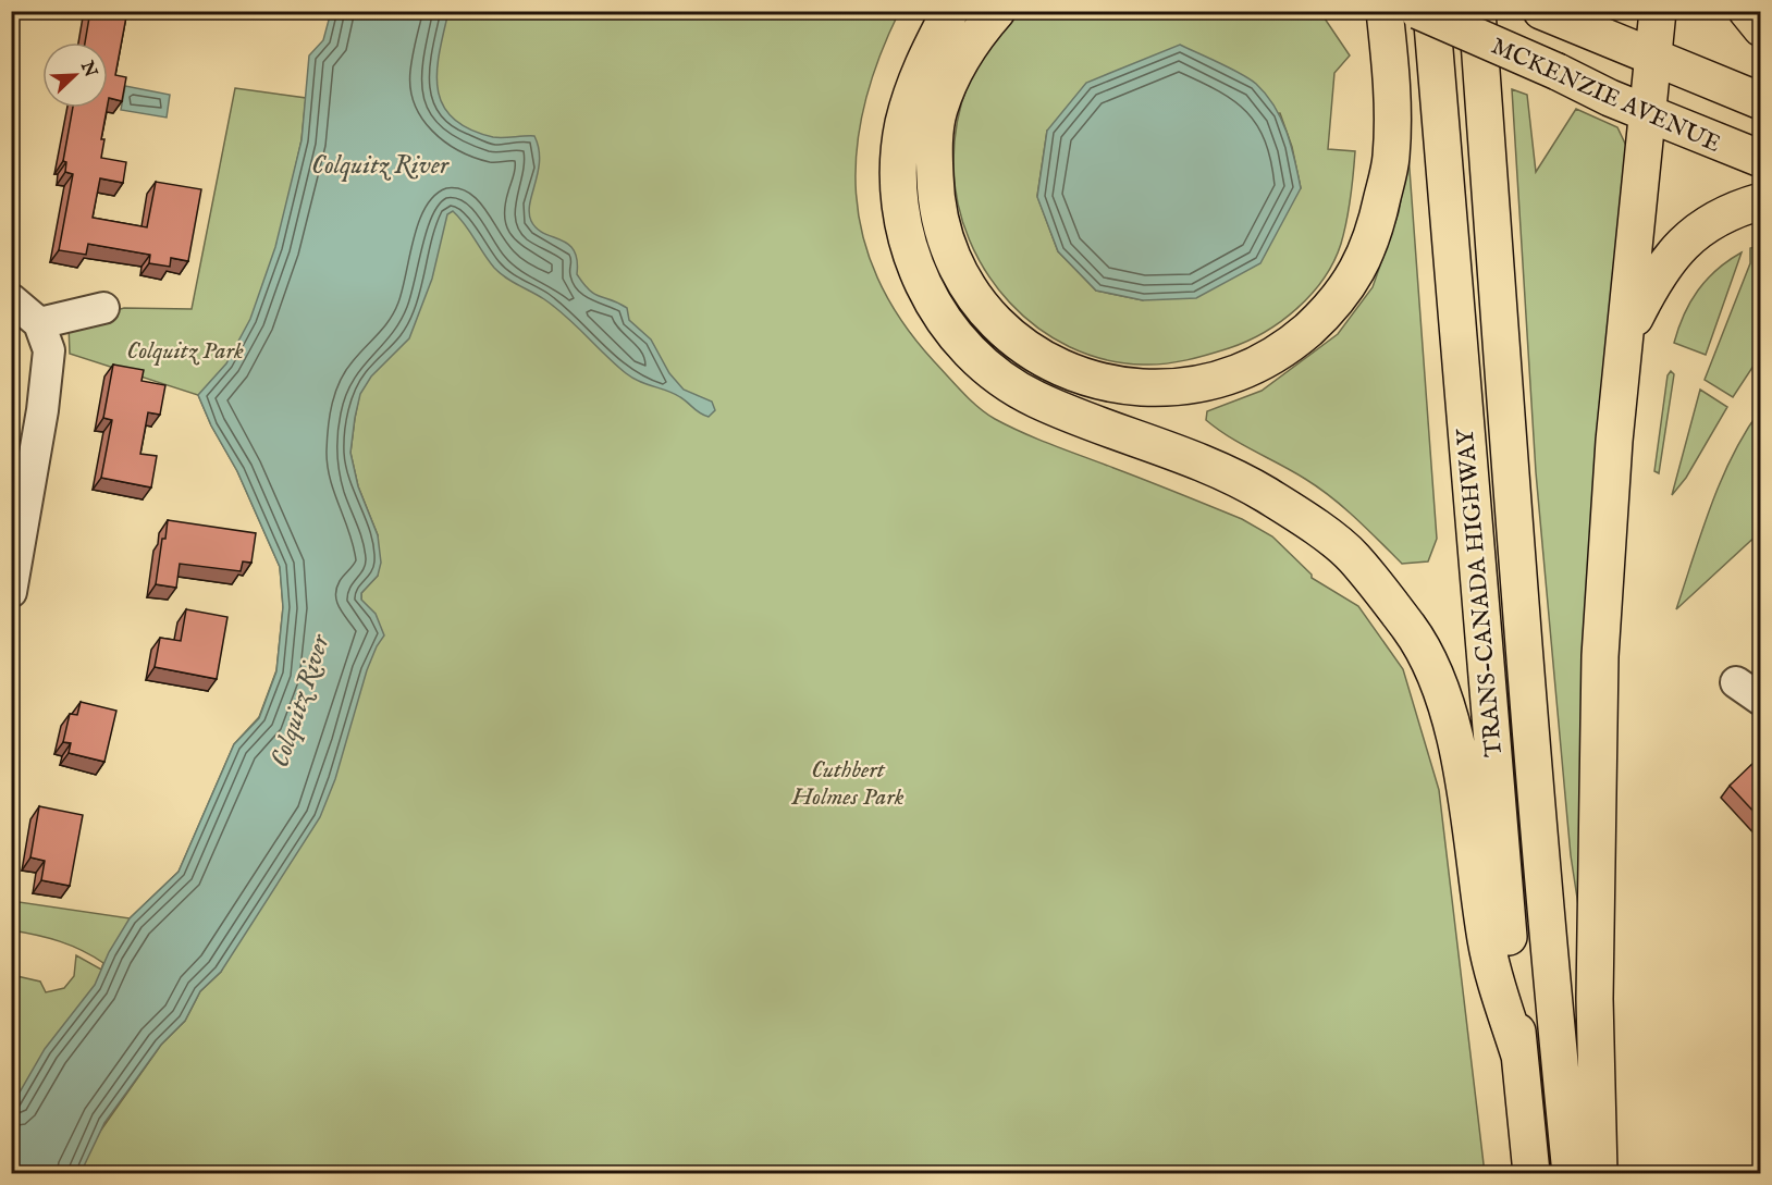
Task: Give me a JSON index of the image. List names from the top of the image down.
{
  "streets": {
    "main road": ["MCKENZIE AVENUE", "TRANS-CANADA HIGHWAY"]
  },
  "water": ["Colquitz River"],
  "parks": ["Colquitz Park", "Cuthbert Holmes Park"],
  "north": "top right"
}
